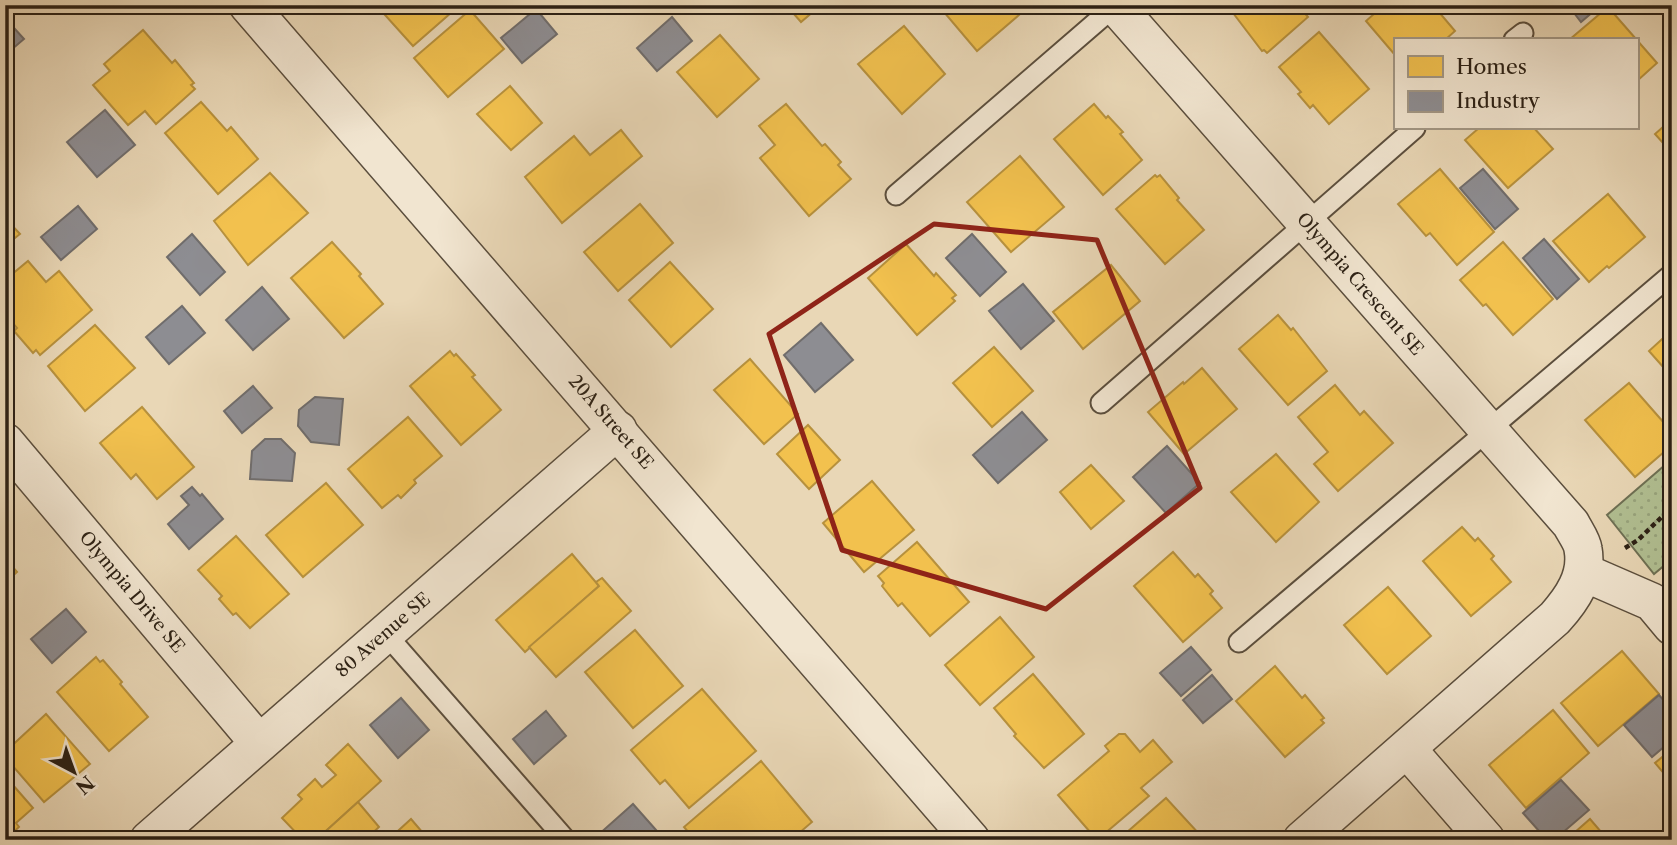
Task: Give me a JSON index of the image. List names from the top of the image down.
{
  "streets": {
    "street": [
      "Olympia Crescent SE",
      "20A Street SE",
      "Olympia Drive SE",
      "80 Avenue SE"
    ]
  },
  "crossings": [
    ["20A Street SE", "80 Avenue SE"],
    ["Olympia Drive SE", "80 Avenue SE"]
  ],
  "legend": ["Homes", "Industry"],
  "north": "bottom right"
}
